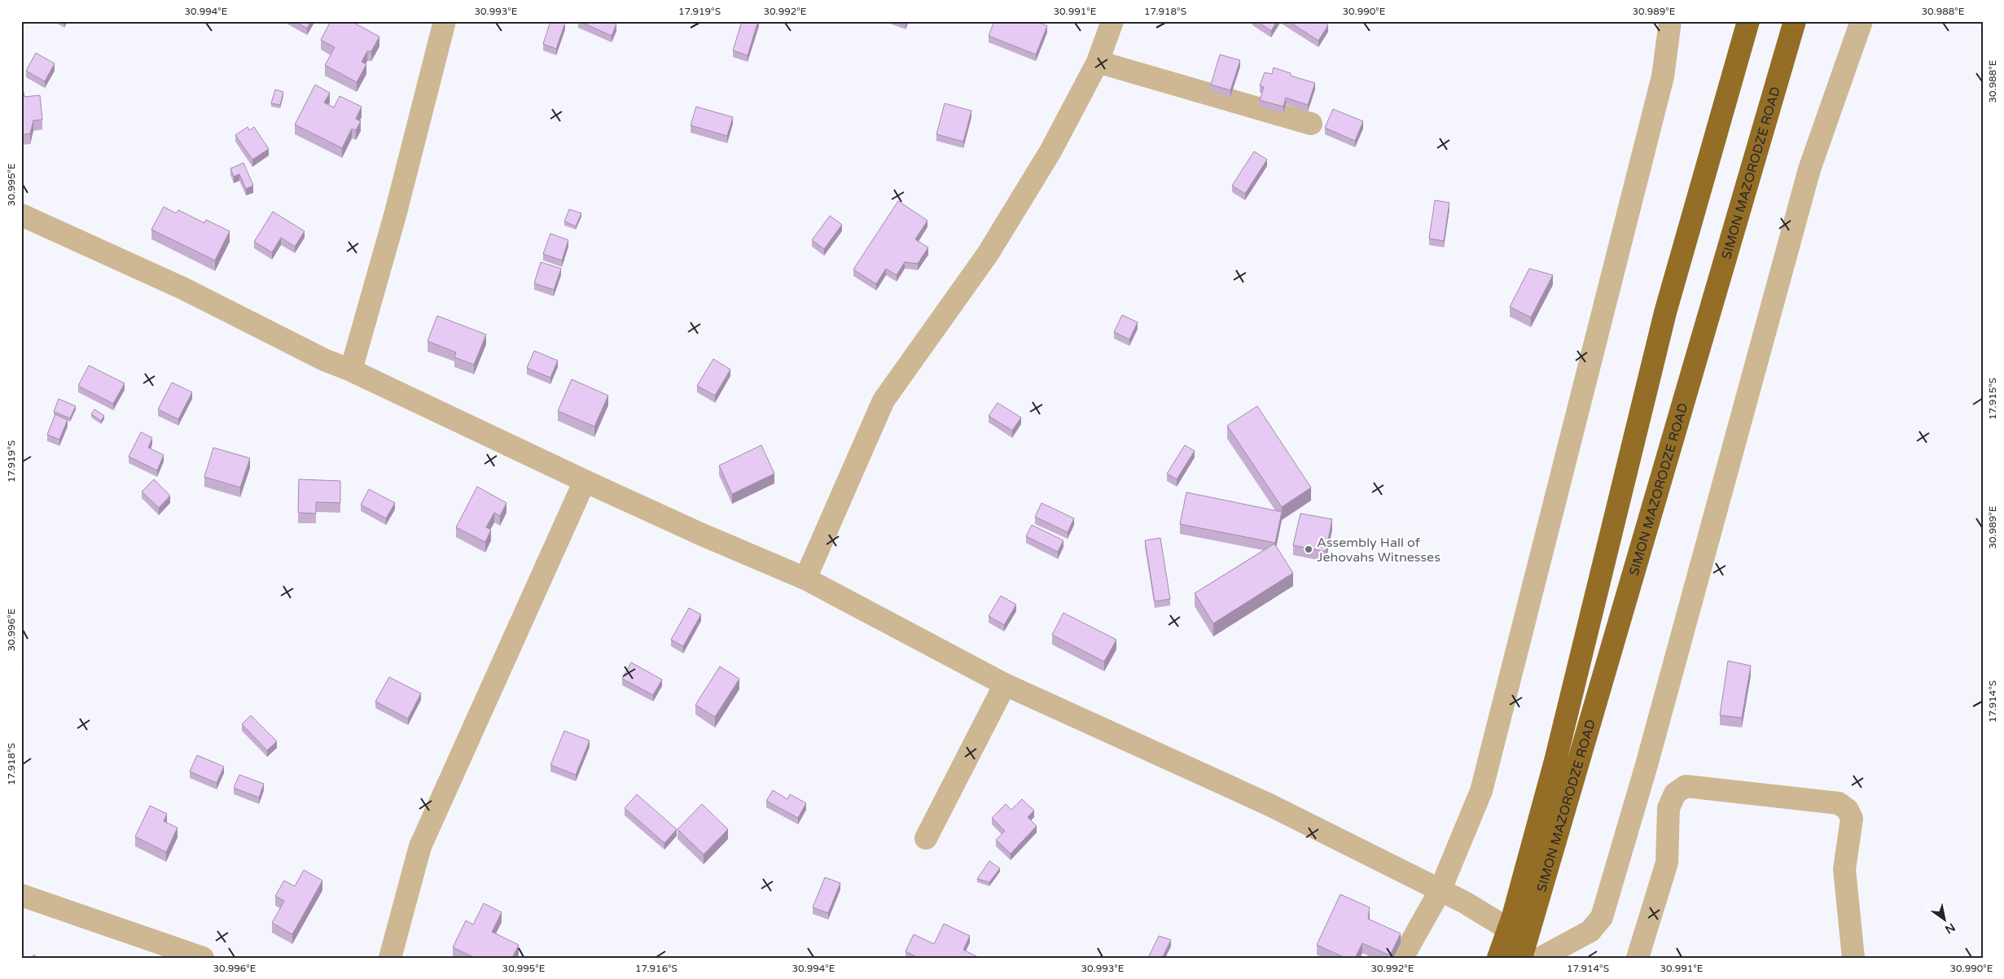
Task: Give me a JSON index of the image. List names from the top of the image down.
{
  "streets": {
    "highway": ["SIMON MAZORODZE ROAD"]
  },
  "places": ["Assembly Hall of Jehovahs Witnesses"],
  "north": "bottom right",
  "coordinates": [
    "30.994°E",
    "30.993°E",
    "17.919°S",
    "30.992°E",
    "30.991°E",
    "17.918°S",
    "30.990°E",
    "30.989°E",
    "30.988°E",
    "30.995°E",
    "17.915°S",
    "30.996°E",
    "17.914°S",
    "17.916°S"
  ]
}
